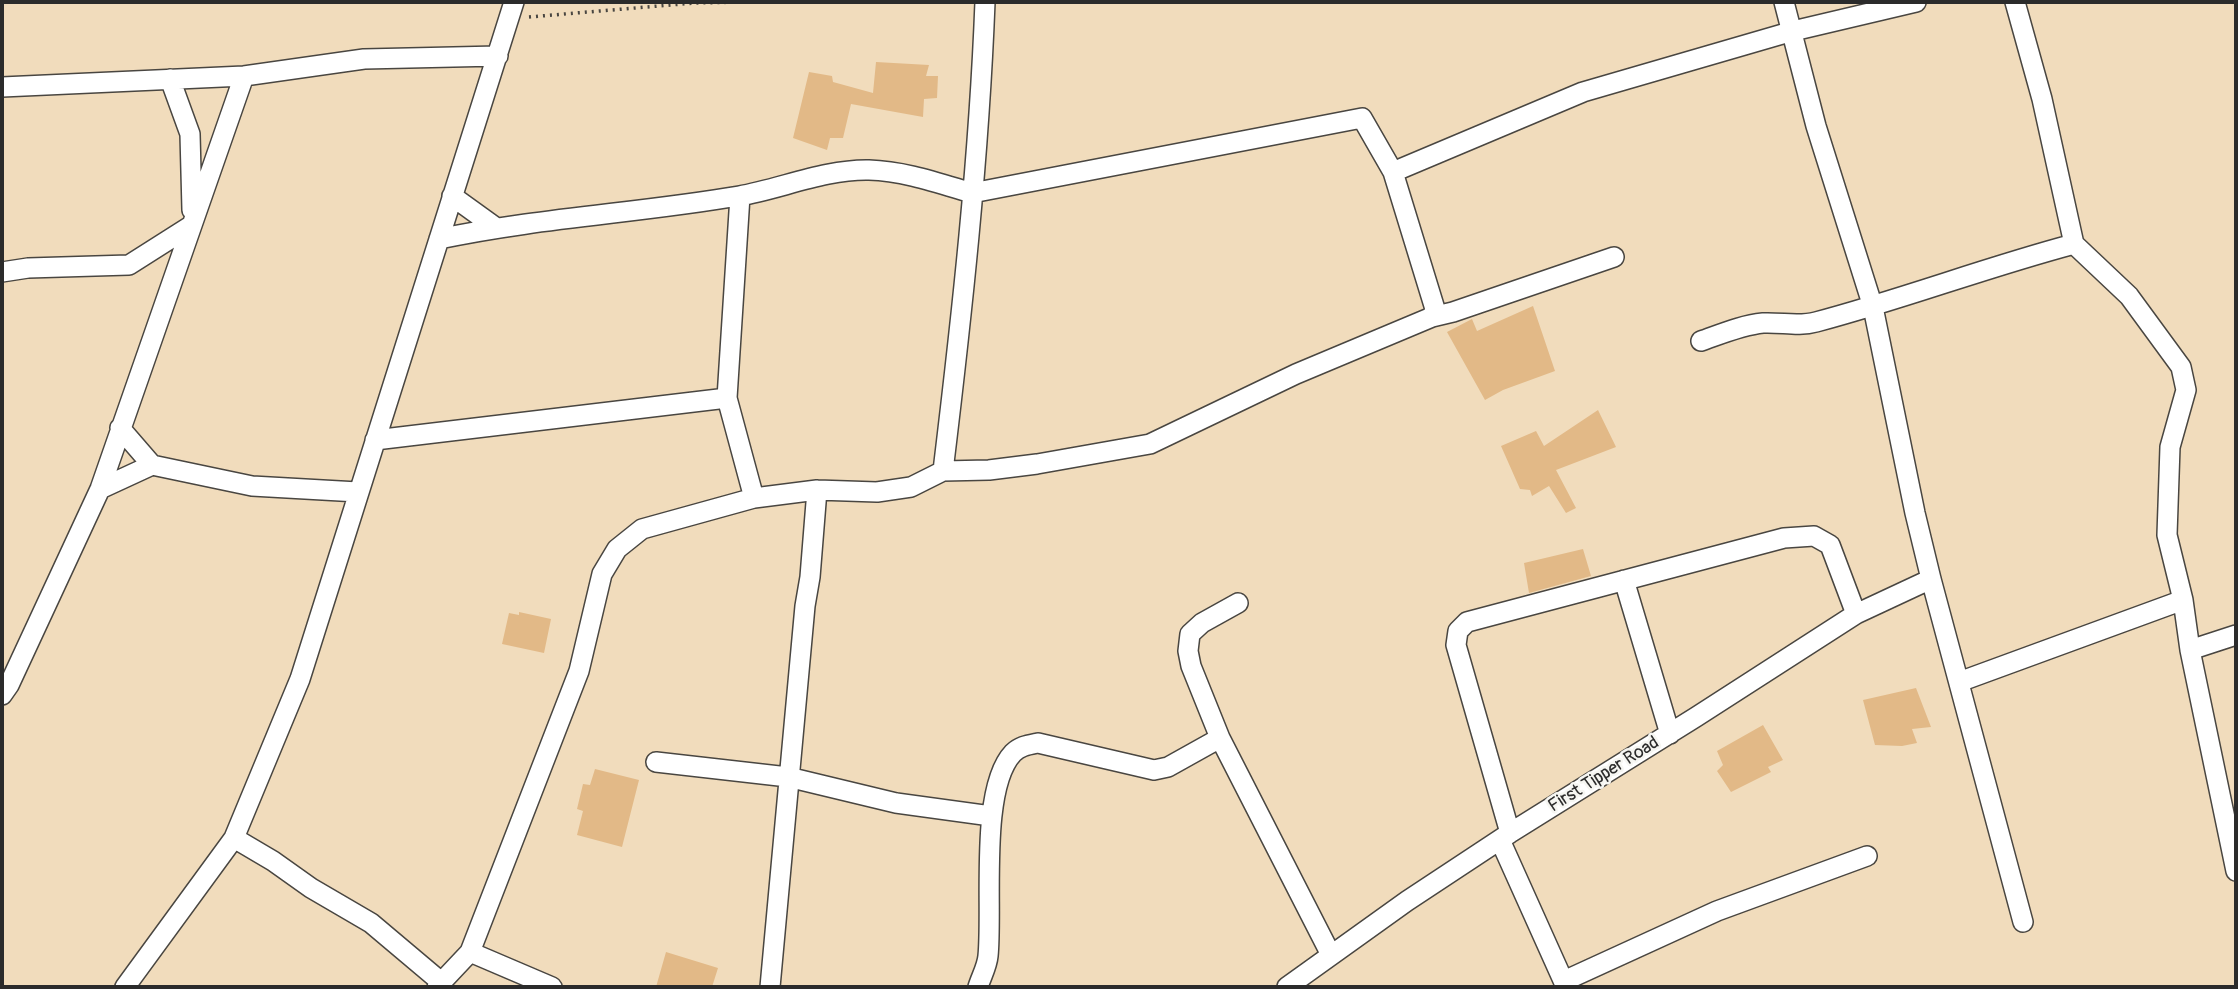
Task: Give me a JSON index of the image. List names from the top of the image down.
{
  "streets": {
    "street": ["First Tipper Road"]
  }
}
